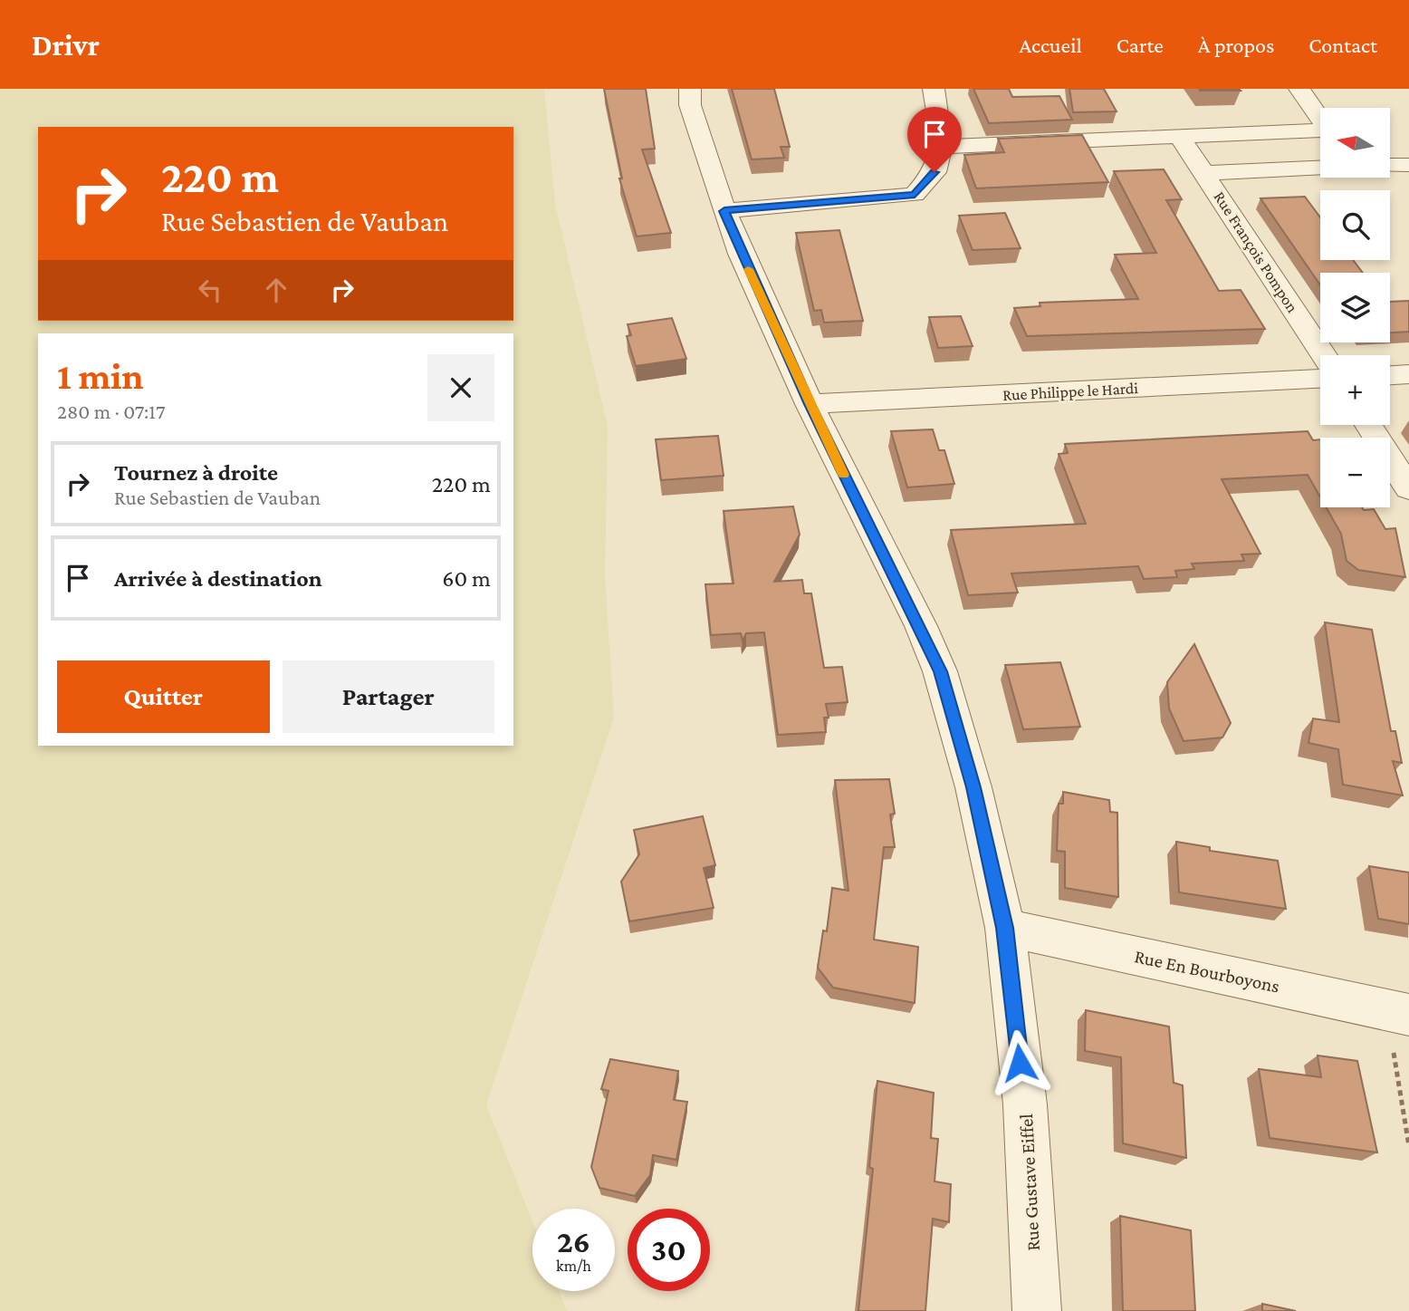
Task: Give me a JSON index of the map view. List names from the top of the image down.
{
  "streets": {
    "street": [
      "Rue François Pompon",
      "Rue Philippe le Hardi",
      "Rue En Bourboyons",
      "Rue Gustave Eiffel"
    ]
  },
  "crossings": [
    ["Rue Philippe le Hardi", "Rue Gustave Eiffel"],
    ["Rue En Bourboyons", "Rue Gustave Eiffel"]
  ],
  "north": "left",
  "page": {
    "header": "Drivr",
    "nav": [
      "Accueil",
      "Carte",
      "À propos",
      "Contact"
    ],
    "map_buttons": ["+", "−"],
    "turn": ["220 m", "Rue Sebastien de Vauban"],
    "heading": ["1 min", "280 m · 07:17"],
    "list": [
      {
        "name": "Tournez à droite",
        "note": "Rue Sebastien de Vauban",
        "value": "220 m"
      },
      {
        "name": "Arrivée à destination",
        "value": "60 m"
      }
    ],
    "buttons": ["Quitter", "Partager"],
    "speed": "26 km/h",
    "limit": "30"
  }
}
